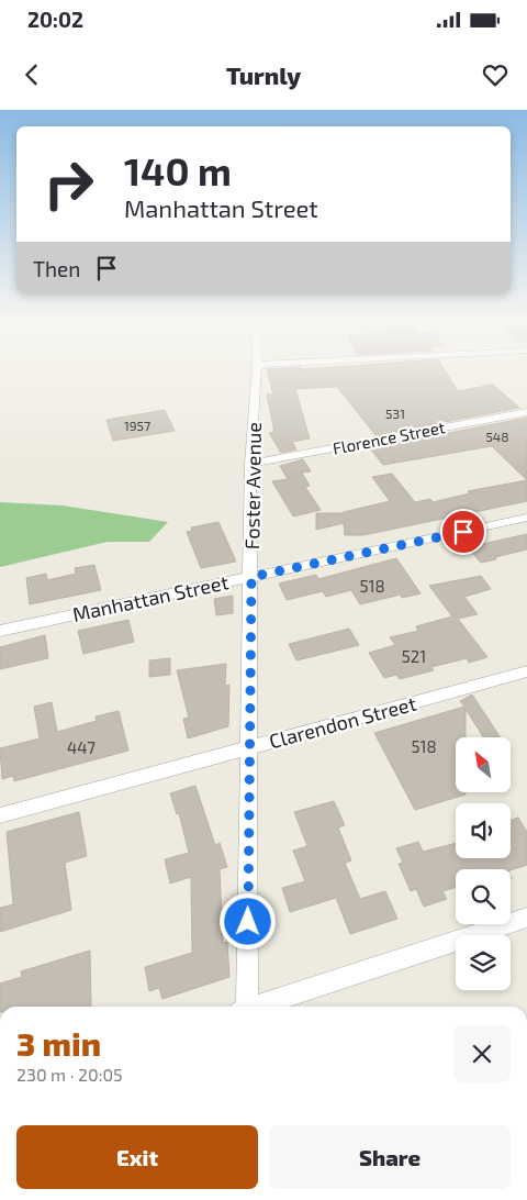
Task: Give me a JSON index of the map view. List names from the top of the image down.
{
  "streets": {
    "street": [
      "Florence Street",
      "Foster Avenue",
      "Manhattan Street",
      "Clarendon Street"
    ]
  },
  "crossings": [
    ["Florence Street", "Foster Avenue"],
    ["Foster Avenue", "Manhattan Street"],
    ["Foster Avenue", "Clarendon Street"]
  ],
  "house_numbers": [
    "531",
    "1957",
    "548",
    "518",
    "521",
    "518",
    "447"
  ],
  "north": "top left",
  "page": {
    "status": "20:02",
    "header": "Turnly",
    "turn": ["140 m", "Manhattan Street"],
    "then": "Then",
    "heading": ["3 min", "230 m · 20:05"],
    "buttons": ["Exit", "Share"]
  }
}
